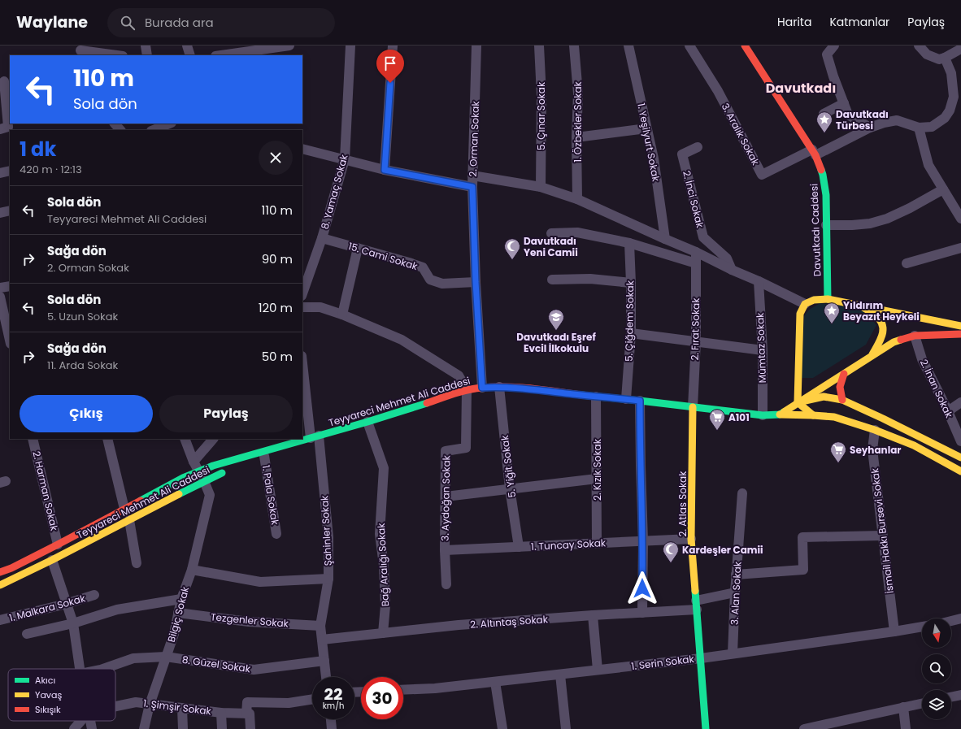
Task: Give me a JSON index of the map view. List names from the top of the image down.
{
  "streets": {
    "main road": ["Davutkadı Caddesi", "Teyyareci Mehmet Ali Caddesi", "2. Atlas Sokak"],
    "street": [
      "5. Çınar Sokak",
      "1. Özbekler Sokak",
      "3. Aralık Sokak",
      "2. Orman Sokak",
      "1. Yeşilyurt Sokak",
      "8. Yamaç Sokak",
      "2. İnci Sokak",
      "15. Cami Sokak",
      "5. Çiğdem Sokak",
      "2. Fırat Sokak",
      "Mümtaz Sokak",
      "2. İnan Sokak",
      "5. Yiğit Sokak",
      "2. Kızık Sokak",
      "2. Harman Sokak",
      "1. Pala Sokak",
      "3. Aydoğan Sokak",
      "Şahinler Sokak",
      "İsmail Hakkı Bursevi Sokak",
      "1. Tuncay Sokak",
      "Bağ Aralığı Sokak",
      "3. Alan Sokak",
      "1. Malkara Sokak",
      "Bilgiç Sokak",
      "Tezgenler Sokak",
      "2. Altıntaş Sokak",
      "1. Serin Sokak",
      "8. Güzel Sokak",
      "1. Şimşir Sokak"
    ]
  },
  "crossings": [
    ["3. Aralık Sokak", "Davutkadı Caddesi"],
    ["2. Orman Sokak", "15. Cami Sokak"],
    ["2. Orman Sokak", "Teyyareci Mehmet Ali Caddesi"],
    ["8. Yamaç Sokak", "15. Cami Sokak"],
    ["5. Çiğdem Sokak", "Teyyareci Mehmet Ali Caddesi"],
    ["2. Fırat Sokak", "Teyyareci Mehmet Ali Caddesi"],
    ["2. Fırat Sokak", "2. Atlas Sokak"],
    ["Mümtaz Sokak", "Teyyareci Mehmet Ali Caddesi"],
    ["Teyyareci Mehmet Ali Caddesi", "5. Yiğit Sokak"],
    ["Teyyareci Mehmet Ali Caddesi", "2. Kızık Sokak"],
    ["Teyyareci Mehmet Ali Caddesi", "2. Harman Sokak"],
    ["Teyyareci Mehmet Ali Caddesi", "1. Pala Sokak"],
    ["Teyyareci Mehmet Ali Caddesi", "3. Aydoğan Sokak"],
    ["Teyyareci Mehmet Ali Caddesi", "2. Atlas Sokak"],
    ["Teyyareci Mehmet Ali Caddesi", "Şahinler Sokak"],
    ["Teyyareci Mehmet Ali Caddesi", "İsmail Hakkı Bursevi Sokak"],
    ["Teyyareci Mehmet Ali Caddesi", "Bağ Aralığı Sokak"],
    ["Teyyareci Mehmet Ali Caddesi", "Bilgiç Sokak"],
    ["5. Yiğit Sokak", "1. Tuncay Sokak"],
    ["2. Kızık Sokak", "1. Tuncay Sokak"],
    ["3. Aydoğan Sokak", "1. Tuncay Sokak"],
    ["2. Atlas Sokak", "1. Tuncay Sokak"],
    ["2. Atlas Sokak", "2. Altıntaş Sokak"],
    ["2. Atlas Sokak", "1. Serin Sokak"],
    ["Şahinler Sokak", "Tezgenler Sokak"],
    ["Şahinler Sokak", "2. Altıntaş Sokak"],
    ["Şahinler Sokak", "8. Güzel Sokak"],
    ["İsmail Hakkı Bursevi Sokak", "1. Serin Sokak"],
    ["Bağ Aralığı Sokak", "2. Altıntaş Sokak"],
    ["3. Alan Sokak", "2. Altıntaş Sokak"],
    ["3. Alan Sokak", "1. Serin Sokak"],
    ["Bilgiç Sokak", "Tezgenler Sokak"],
    ["Bilgiç Sokak", "8. Güzel Sokak"],
    ["Bilgiç Sokak", "1. Şimşir Sokak"]
  ],
  "districts": ["Davutkadı"],
  "places": {
    "place": ["Davutkadı Türbesi", "Yıldırım Beyazıt Heykeli"],
    "mosque": ["Davutkadı Yeni Camii", "Kardeşler Camii"],
    "school or university": ["Davutkadı Eşref Evcil İlkokulu"],
    "supermarket": ["A101", "Seyhanlar"]
  },
  "legend": ["Akıcı", "Yavaş", "Sıkışık"],
  "north": "bottom",
  "page": {
    "header": "Waylane",
    "search": "Burada ara",
    "nav": ["Harita", "Katmanlar", "Paylaş"],
    "turn": ["110 m", "Sola dön"],
    "heading": ["1 dk", "420 m · 12:13"],
    "list": [
      {
        "name": "Sola dön",
        "note": "Teyyareci Mehmet Ali Caddesi",
        "value": "110 m"
      },
      {
        "name": "Sağa dön",
        "note": "2. Orman Sokak",
        "value": "90 m"
      },
      {
        "name": "Sola dön",
        "note": "5. Uzun Sokak",
        "value": "120 m"
      },
      {
        "name": "Sağa dön",
        "note": "11. Arda Sokak",
        "value": "50 m"
      }
    ],
    "buttons": ["Çıkış", "Paylaş"],
    "speed": "22 km/h",
    "limit": "30"
  }
}
